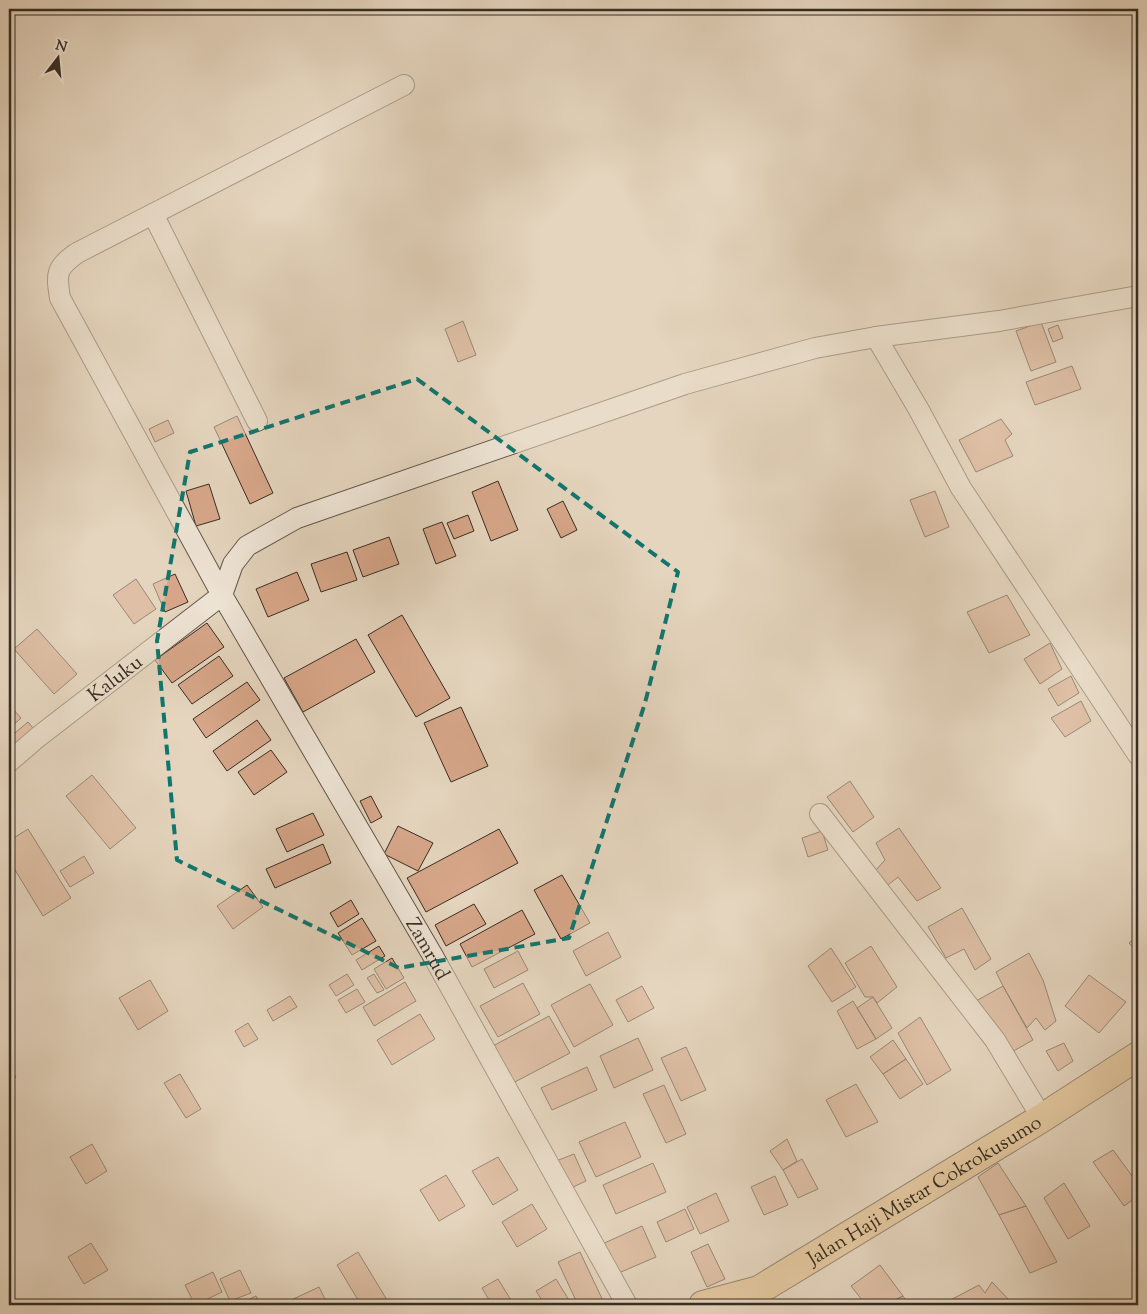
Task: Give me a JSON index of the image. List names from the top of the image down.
{
  "streets": {
    "main road": ["Jalan Haji Mistar Cokrokusumo"],
    "street": ["Kaluku", "Zamrud"]
  },
  "crossings": [
    ["Kaluku", "Zamrud"]
  ],
  "north": "top"
}
